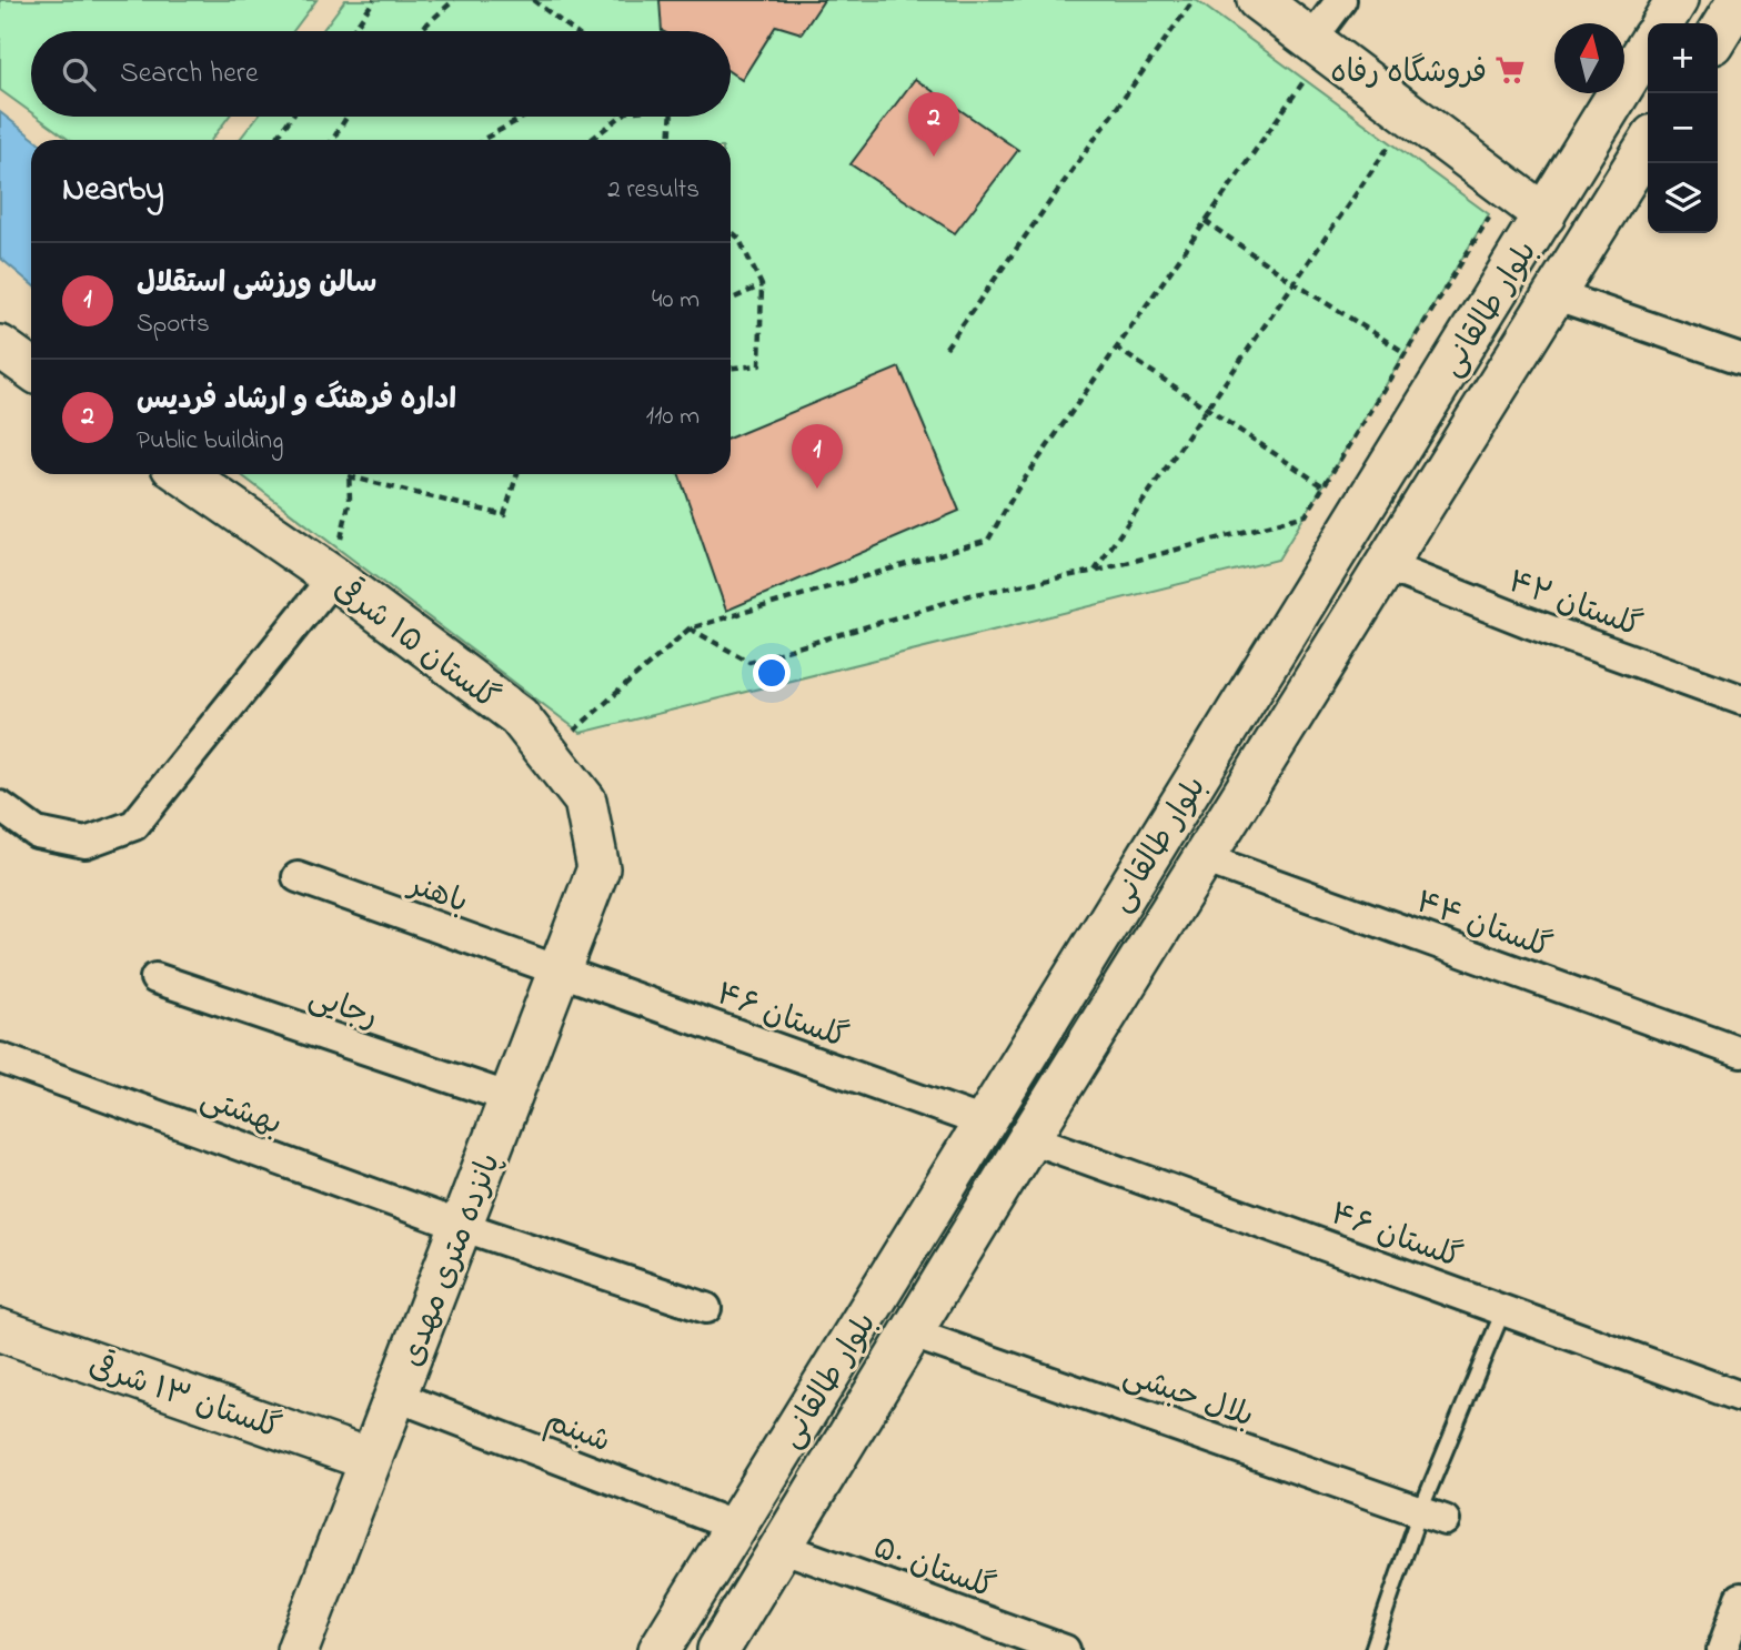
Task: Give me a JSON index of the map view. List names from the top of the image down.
{
  "streets": {
    "main road": [
      "بلوار طالقانی",
      "گلستان ۱۵ شرقی",
      "پانزده متری مهدی",
      "گلستان ۱۳ شرقی"
    ],
    "street": [
      "گلستان ۴۲",
      "باهنر",
      "گلستان ۴۴",
      "رجایی",
      "گلستان ۴۶",
      "بهشتی",
      "بلال حبشی",
      "شبنم",
      "گلستان ۵۰"
    ]
  },
  "crossings": [
    ["بلوار طالقانی", "گلستان ۴۲"],
    ["بلوار طالقانی", "گلستان ۴۴"],
    ["بلوار طالقانی", "گلستان ۴۶"],
    ["بلوار طالقانی", "بلال حبشی"],
    ["بلوار طالقانی", "شبنم"],
    ["بلوار طالقانی", "گلستان ۵۰"],
    ["گلستان ۱۵ شرقی", "پانزده متری مهدی"],
    ["باهنر", "گلستان ۴۶"],
    ["باهنر", "پانزده متری مهدی"],
    ["رجایی", "پانزده متری مهدی"],
    ["گلستان ۴۶", "پانزده متری مهدی"],
    ["بهشتی", "پانزده متری مهدی"],
    ["پانزده متری مهدی", "گلستان ۱۳ شرقی"],
    ["پانزده متری مهدی", "شبنم"]
  ],
  "places": {
    "supermarket": ["فروشگاه رفاه"]
  },
  "north": "top",
  "page": {
    "map_buttons": ["+", "−"],
    "search": "Search here",
    "pins": ["2", "1"],
    "heading": ["Nearby", "2 results"],
    "list": [
      {
        "mark": "1",
        "name": "سالن ورزشی استقلال",
        "note": "Sports",
        "value": "40 m"
      },
      {
        "mark": "2",
        "name": "اداره فرهنگ و ارشاد فردیس",
        "note": "Public building",
        "value": "110 m"
      }
    ]
  }
}
